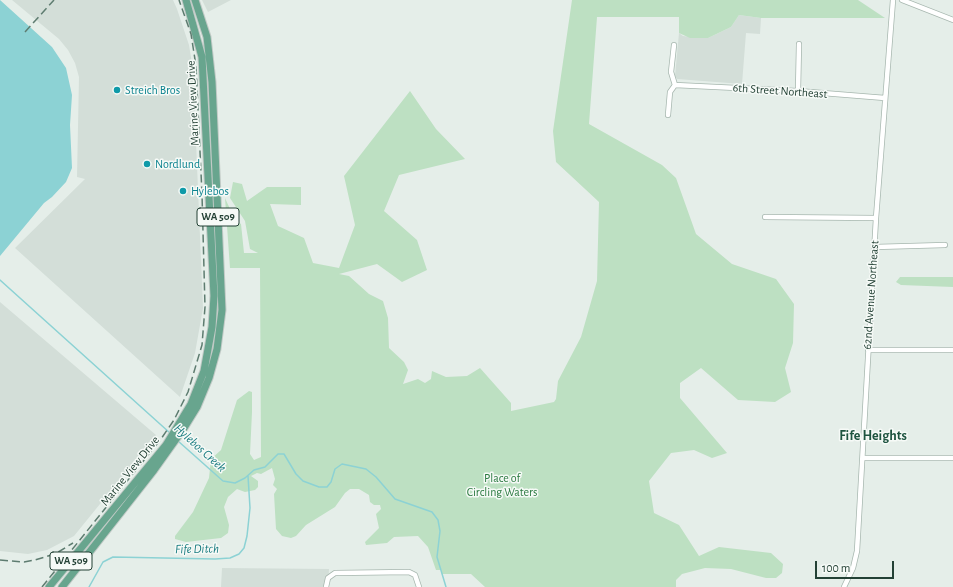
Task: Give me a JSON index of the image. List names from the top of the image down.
{
  "streets": {
    "main road": ["Marine View Drive", "WA 509"],
    "street": ["6th Street Northeast", "62nd Avenue Northeast"]
  },
  "crossings": [
    ["6th Street Northeast", "62nd Avenue Northeast"]
  ],
  "districts": ["Fife Heights"],
  "water": ["Hylebos Creek", "Fife Ditch"],
  "parks": ["Place of Circling Waters"],
  "places": ["Streich Bros", "Nordlund", "Hylebos"],
  "scale_bar": "100 m"
}
